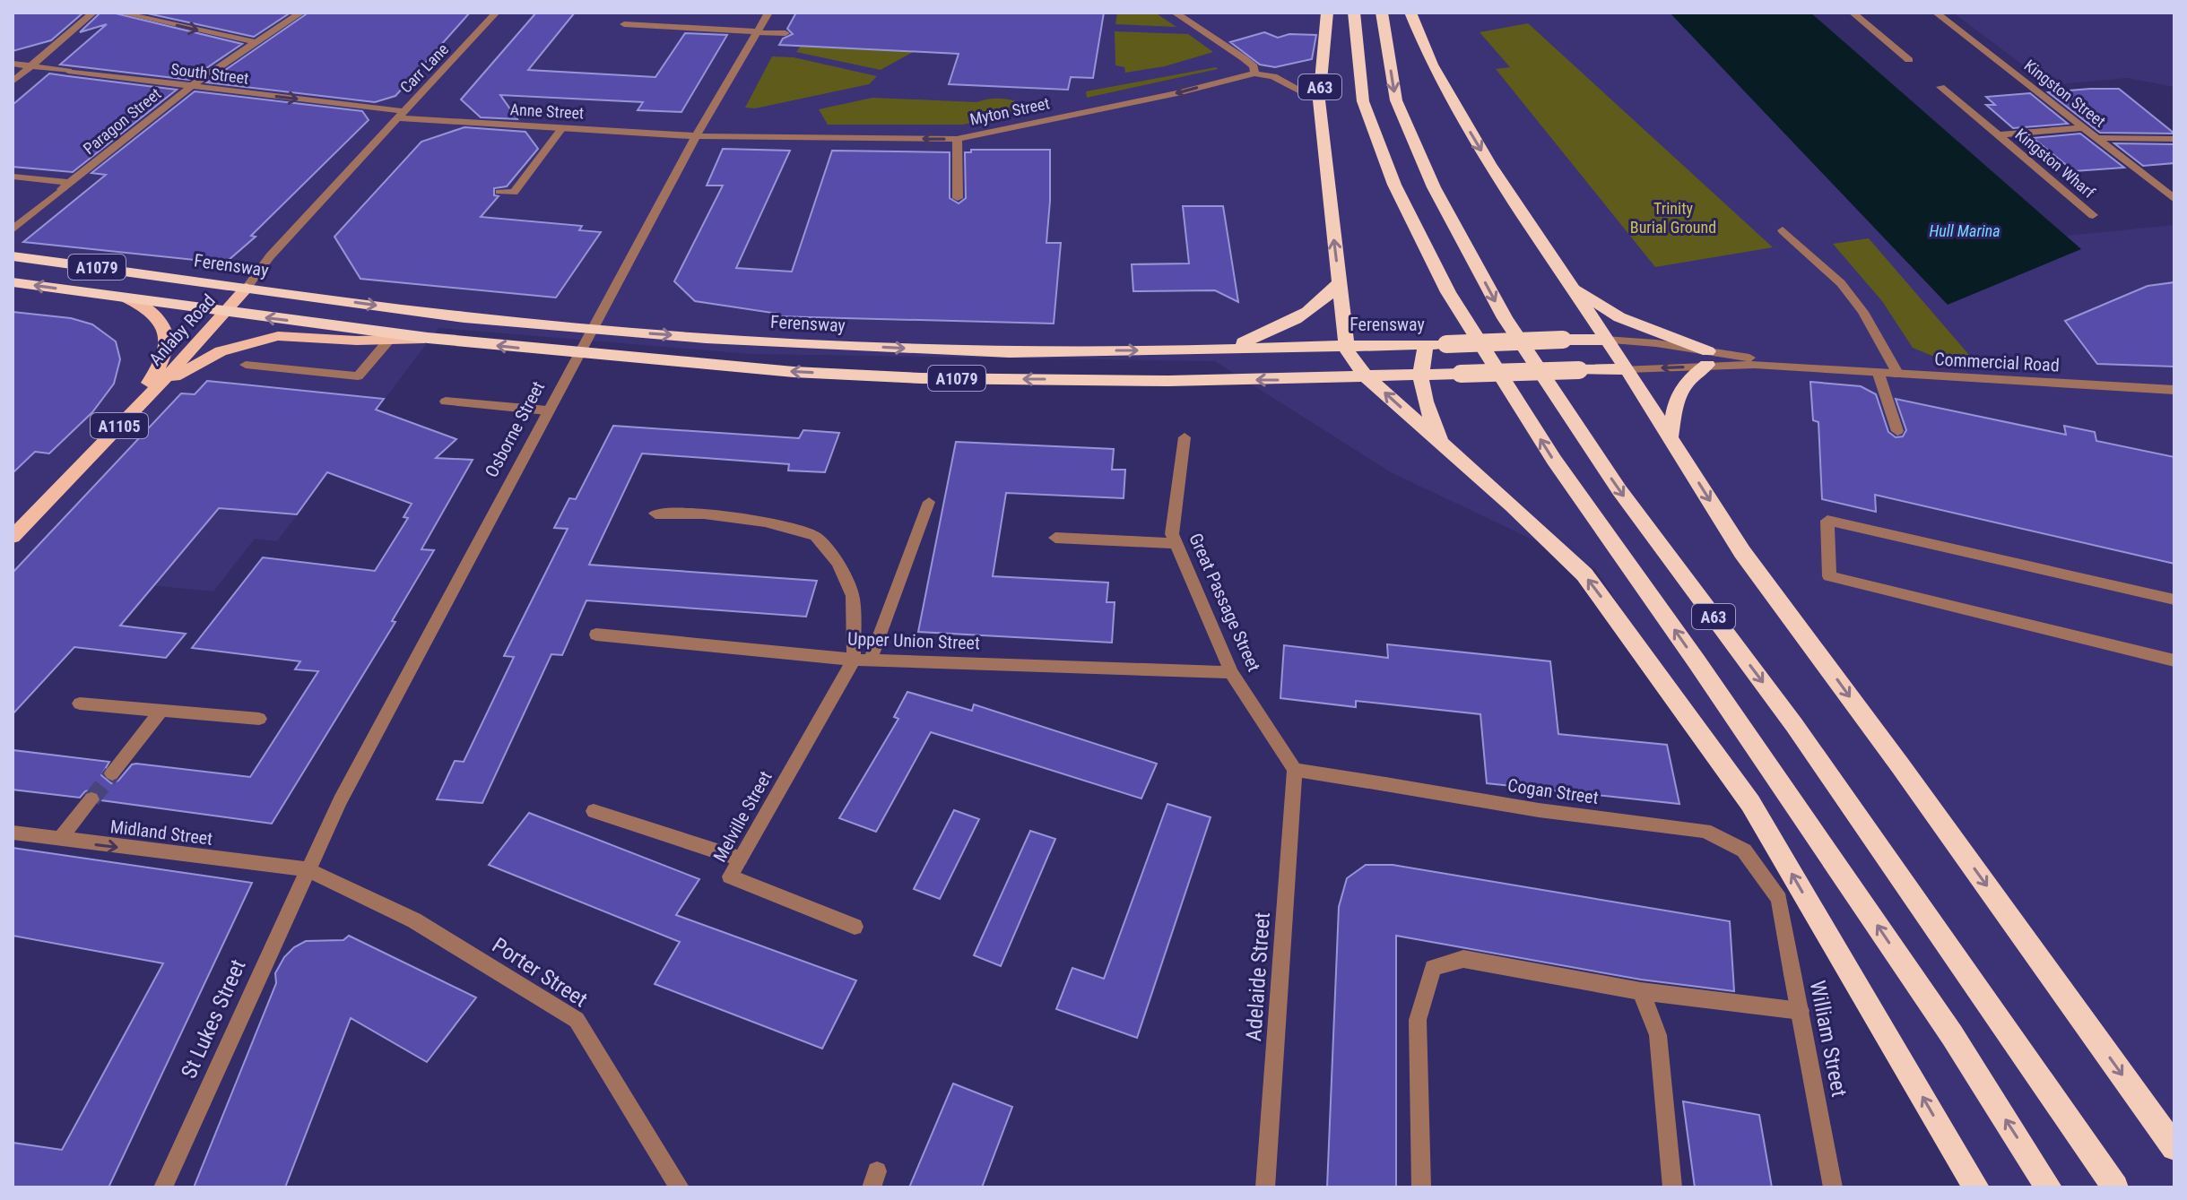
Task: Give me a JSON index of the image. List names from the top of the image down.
{
  "streets": {
    "highway": ["A63", "Ferensway", "A1079"],
    "main road": ["Anlaby Road", "A1105"],
    "street": [
      "Carr Lane",
      "South Street",
      "Kingston Street",
      "Anne Street",
      "Myton Street",
      "Paragon Street",
      "Kingston Wharf",
      "Commercial Road",
      "Osborne Street",
      "Great Passage Street",
      "Upper Union Street",
      "Cogan Street",
      "Melville Street",
      "Midland Street",
      "Porter Street",
      "Adelaide Street",
      "St Lukes Street",
      "William Street"
    ]
  },
  "crossings": [
    ["Carr Lane", "South Street"],
    ["Carr Lane", "Anne Street"],
    ["Carr Lane", "Anlaby Road"],
    ["South Street", "Anne Street"],
    ["South Street", "Paragon Street"],
    ["South Street", "Anlaby Road"],
    ["Kingston Street", "Kingston Wharf"],
    ["Anne Street", "Myton Street"],
    ["Anne Street", "Anlaby Road"],
    ["Anne Street", "Osborne Street"],
    ["Myton Street", "Osborne Street"],
    ["Ferensway", "Anlaby Road"],
    ["Ferensway", "Commercial Road"],
    ["Ferensway", "Osborne Street"],
    ["A1079", "Anlaby Road"],
    ["A1079", "Commercial Road"],
    ["A1079", "Osborne Street"],
    ["Osborne Street", "Midland Street"],
    ["Osborne Street", "Porter Street"],
    ["Osborne Street", "St Lukes Street"],
    ["Great Passage Street", "Upper Union Street"],
    ["Great Passage Street", "Cogan Street"],
    ["Great Passage Street", "Adelaide Street"],
    ["Upper Union Street", "Melville Street"],
    ["Cogan Street", "Adelaide Street"],
    ["Cogan Street", "William Street"],
    ["Midland Street", "Porter Street"],
    ["Midland Street", "St Lukes Street"],
    ["Porter Street", "St Lukes Street"]
  ],
  "one_way": ["South Street", "Myton Street", "Midland Street"],
  "water": ["Hull Marina"],
  "parks": ["Trinity Burial Ground"]
}
